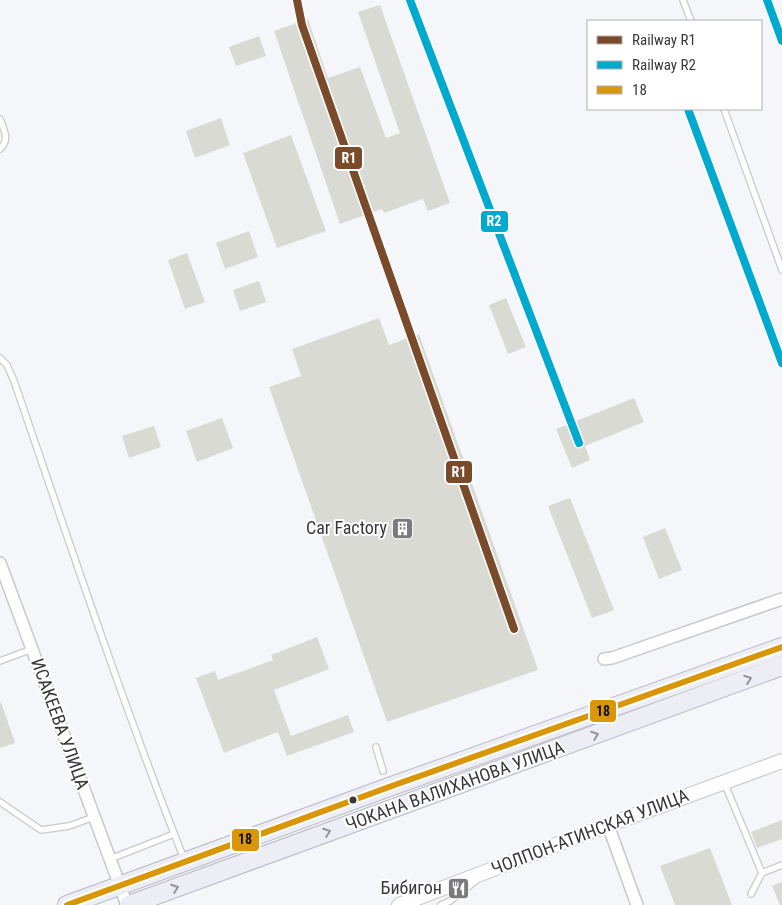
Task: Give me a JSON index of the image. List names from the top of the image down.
{
  "streets": {
    "main road": ["ЧОКАНА ВАЛИХАНОВА УЛИЦА"],
    "street": ["ИСАКЕЕВА УЛИЦА", "ЧОЛПОН-АТИНСКАЯ УЛИЦА"]
  },
  "crossings": [
    ["ИСАКЕЕВА УЛИЦА", "ЧОКАНА ВАЛИХАНОВА УЛИЦА"]
  ],
  "places": {
    "building": ["Car Factory"],
    "restaurant": ["Бибигон"]
  },
  "lines": ["rail line R1", "rail line R2", "transit line 18"],
  "legend": ["Railway R1", "Railway R2", "18"]
}
